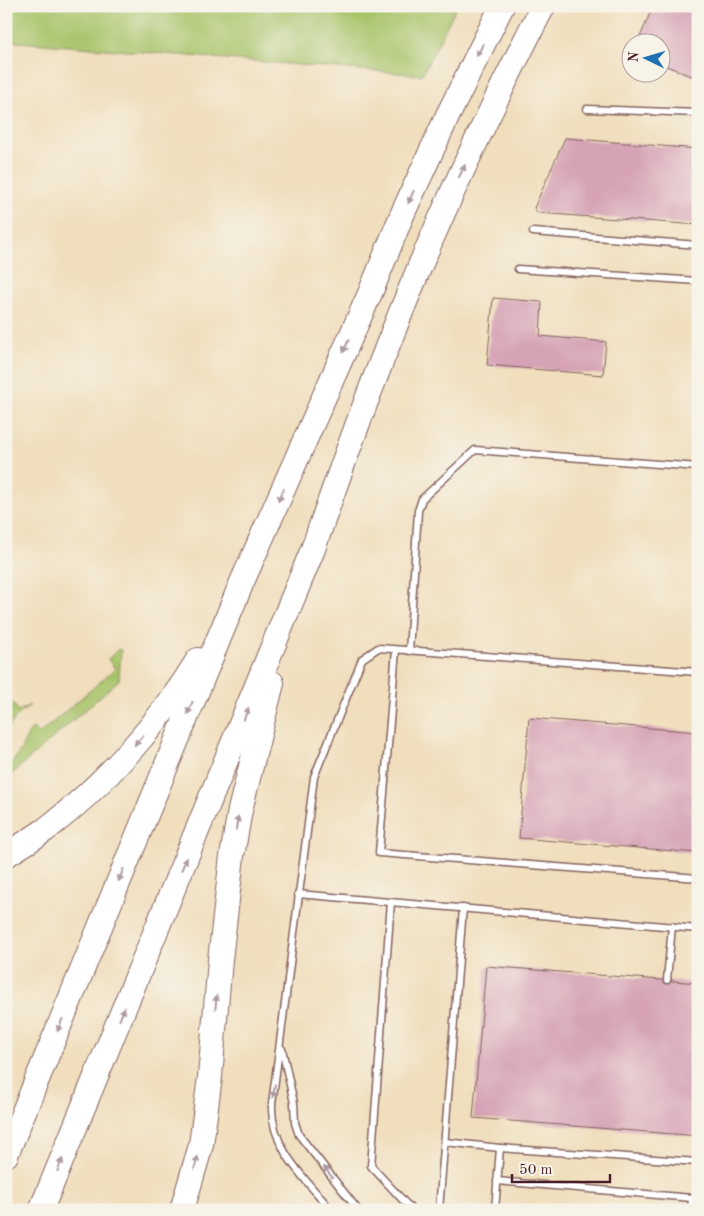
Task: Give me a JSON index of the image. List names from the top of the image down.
{
  "scale_bar": "50 m",
  "north": "left"
}
